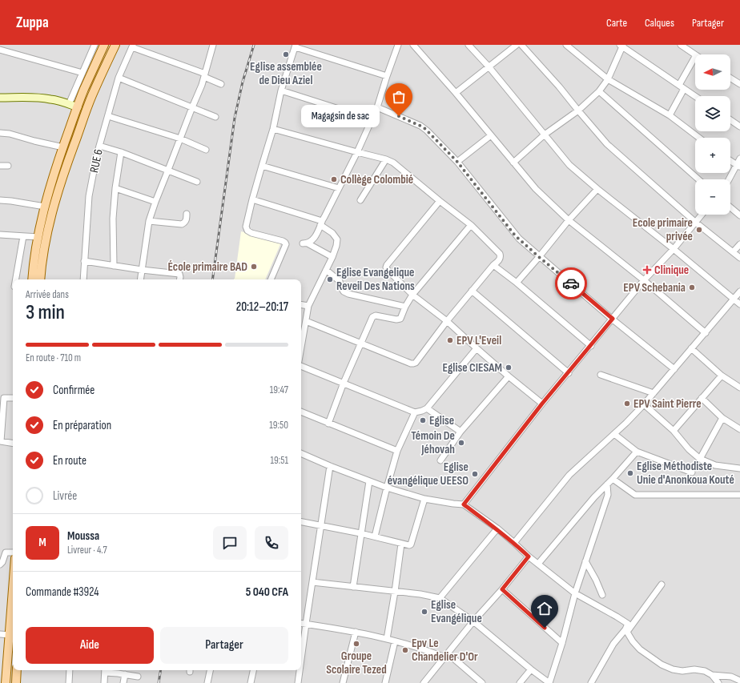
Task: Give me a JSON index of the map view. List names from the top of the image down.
{
  "streets": {
    "street": ["RUE 6"]
  },
  "places": {
    "other": [
      "Eglise assemblée de Dieu Aziel",
      "Magagsin de sac",
      "Collège Colombié",
      "Ecole primaire privée",
      "École primaire BAD",
      "Eglise Evangelique Reveil Des Nations",
      "EPV Schebania",
      "EPV L'Eveil",
      "Eglise CIESAM",
      "EPV Saint Pierre",
      "Eglise",
      "Témoin De Jéhovah",
      "Eglise Méthodiste Unie d'Anonkoua Kouté",
      "Eglise évangélique UEESO",
      "Eglise Evangélique",
      "Groupe Scolaire Tezed",
      "Epv Le Chandelier D'Or"
    ],
    "health": ["Clinique"]
  },
  "north": "left",
  "page": {
    "header": "Zuppa",
    "nav": ["Carte", "Calques", "Partager"],
    "map_buttons": ["+", "−"],
    "bubble": "Magagsin de sac",
    "heading": ["3 min", "Arrivée dans", "20:12–20:17"],
    "panel": [
      "Moussa",
      "Livreur · 4.7",
      "Commande #3924",
      "5 040 CFA"
    ],
    "bar": "En route · 710 m",
    "list": [
      ["Confirmée", "19:47"],
      ["En préparation", "19:50"],
      ["En route", "19:51"],
      "Livrée"
    ],
    "round": "M",
    "buttons": ["Aide", "Partager"]
  }
}
